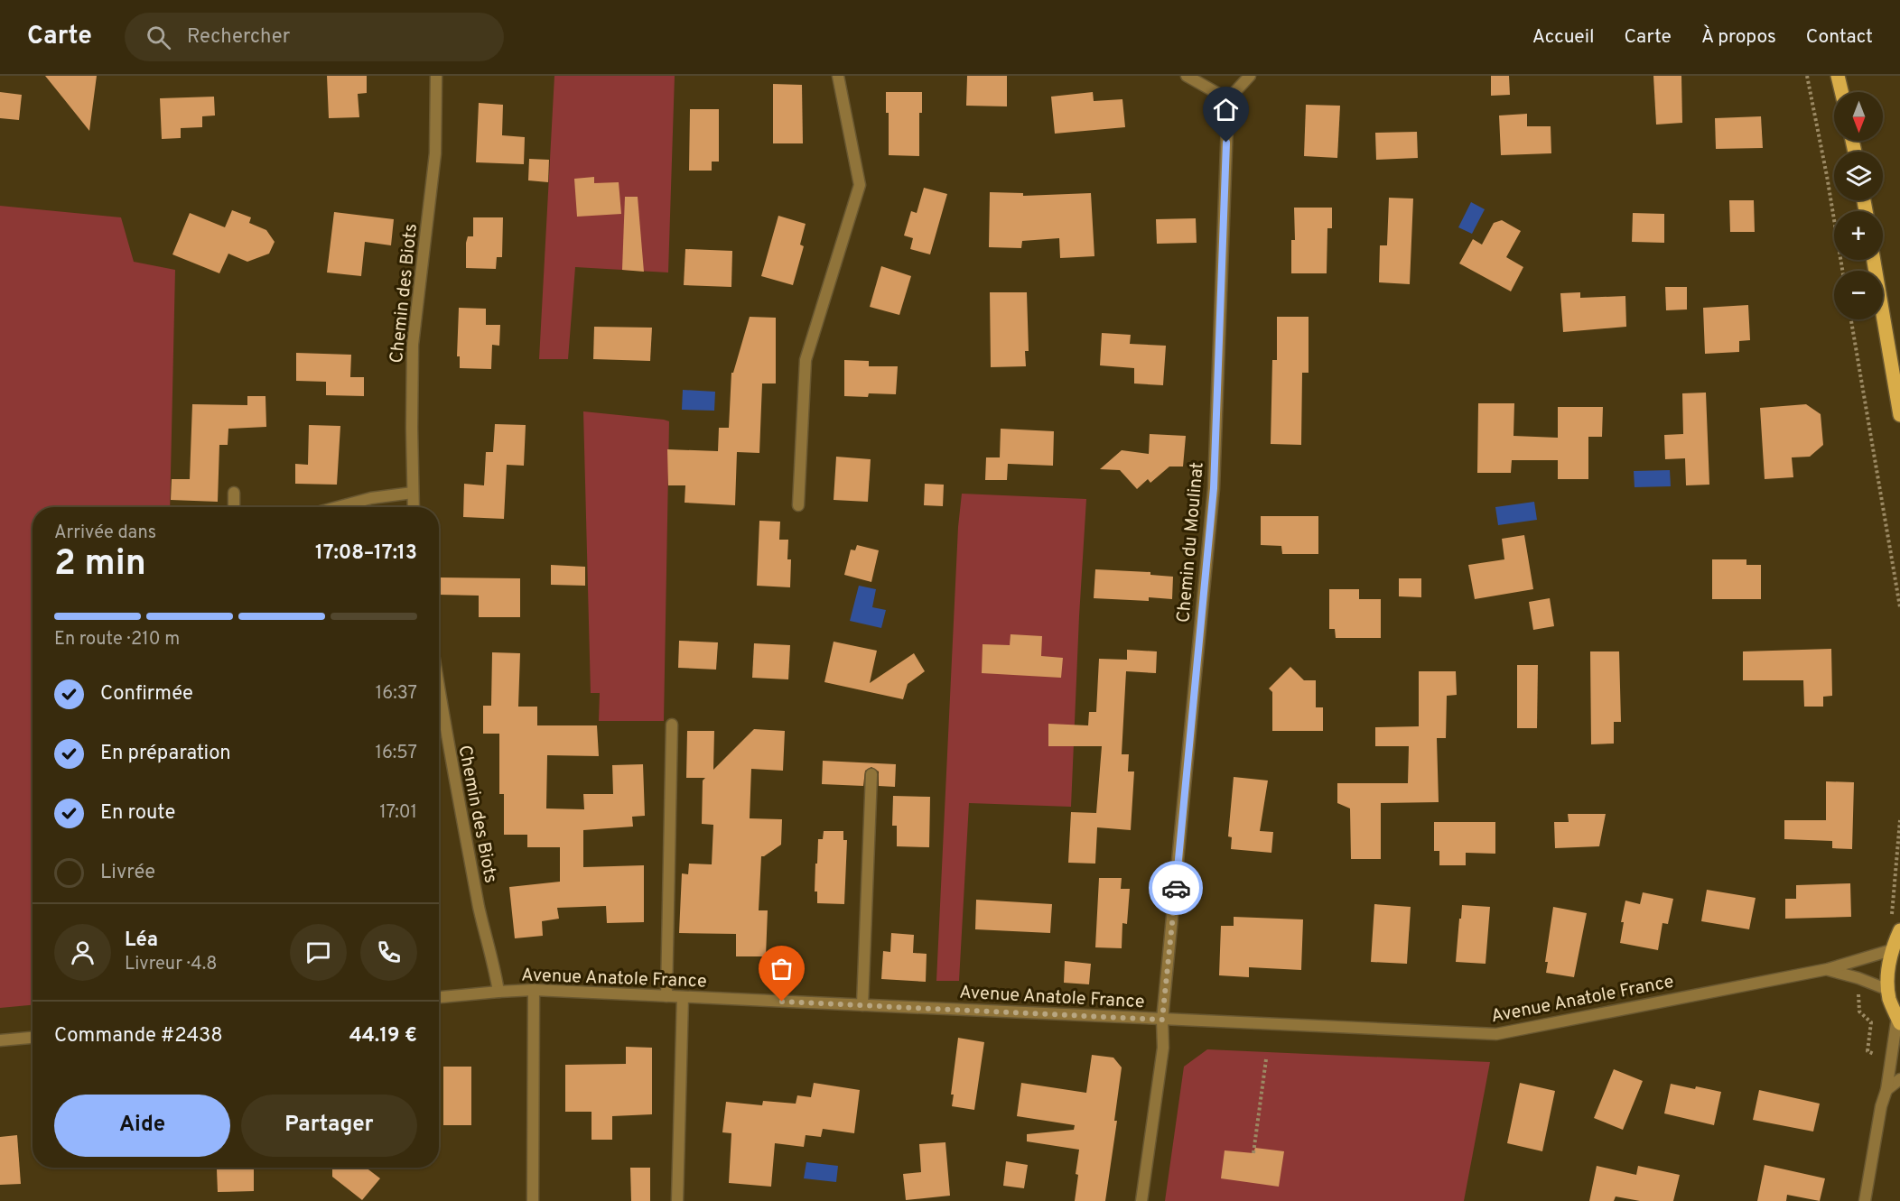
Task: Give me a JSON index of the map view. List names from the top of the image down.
{
  "streets": {
    "street": ["Chemin des Biots", "Chemin du Moulinat", "Avenue Anatole France"]
  },
  "crossings": [
    ["Chemin des Biots", "Avenue Anatole France"],
    ["Chemin du Moulinat", "Avenue Anatole France"]
  ],
  "north": "bottom",
  "page": {
    "header": "Carte",
    "search": "Rechercher",
    "nav": [
      "Accueil",
      "Carte",
      "À propos",
      "Contact"
    ],
    "map_buttons": ["+", "−"],
    "heading": ["2 min", "Arrivée dans", "17:08–17:13"],
    "panel": [
      "Léa",
      "Livreur · 4.8",
      "Commande #2438",
      "44.19 €"
    ],
    "bar": "En route · 210 m",
    "list": [
      ["Confirmée", "16:37"],
      ["En préparation", "16:57"],
      ["En route", "17:01"],
      "Livrée"
    ],
    "buttons": ["Aide", "Partager"]
  }
}
